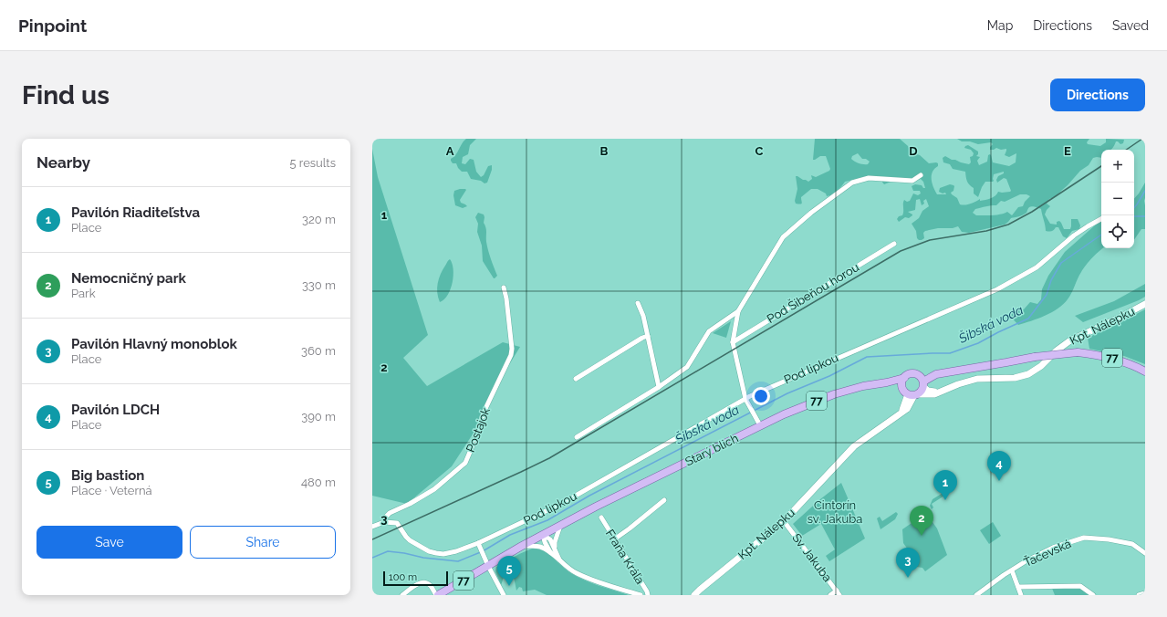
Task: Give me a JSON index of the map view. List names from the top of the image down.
{
  "streets": {
    "main road": ["77", "Starý blich"],
    "street": [
      "Pod Šibeňou horou",
      "Kpt. Nálepku",
      "Pod lipkou",
      "Postajok",
      "Ťačevská",
      "Fraňa Kráľa",
      "Sv. Jakuba"
    ]
  },
  "crossings": [
    ["Kpt. Nálepku", "77"],
    ["Kpt. Nálepku", "Starý blich"],
    ["Kpt. Nálepku", "Sv. Jakuba"],
    ["77", "Starý blich"],
    ["Pod lipkou", "Postajok"]
  ],
  "water": ["Šibská voda"],
  "parks": ["Cintorín sv. Jakuba"],
  "scale_bar": "100 m",
  "page": {
    "header": "Pinpoint",
    "nav": ["Map", "Directions", "Saved"],
    "buttons": [
      "Directions",
      ["Save", "Share"]
    ],
    "title": "Find us",
    "heading": ["Nearby", "5 results"],
    "map_buttons": ["+", "−"],
    "list": [
      {
        "mark": "1",
        "name": "Pavilón Riaditeľstva",
        "note": "Place",
        "value": "320 m"
      },
      {
        "mark": "2",
        "name": "Nemocničný park",
        "note": "Park",
        "value": "330 m"
      },
      {
        "mark": "3",
        "name": "Pavilón Hlavný monoblok",
        "note": "Place",
        "value": "360 m"
      },
      {
        "mark": "4",
        "name": "Pavilón LDCH",
        "note": "Place",
        "value": "390 m"
      },
      {
        "mark": "5",
        "name": "Big bastion",
        "note": "Place · Veterná",
        "value": "480 m"
      }
    ],
    "pins": [
      "4",
      "1",
      "2",
      "3",
      "5"
    ],
    "scale": "100 m"
  },
  "grid": {
    "columns": [
      "A",
      "B",
      "C",
      "D",
      "E"
    ],
    "rows": ["1", "2", "3"]
  }
}
